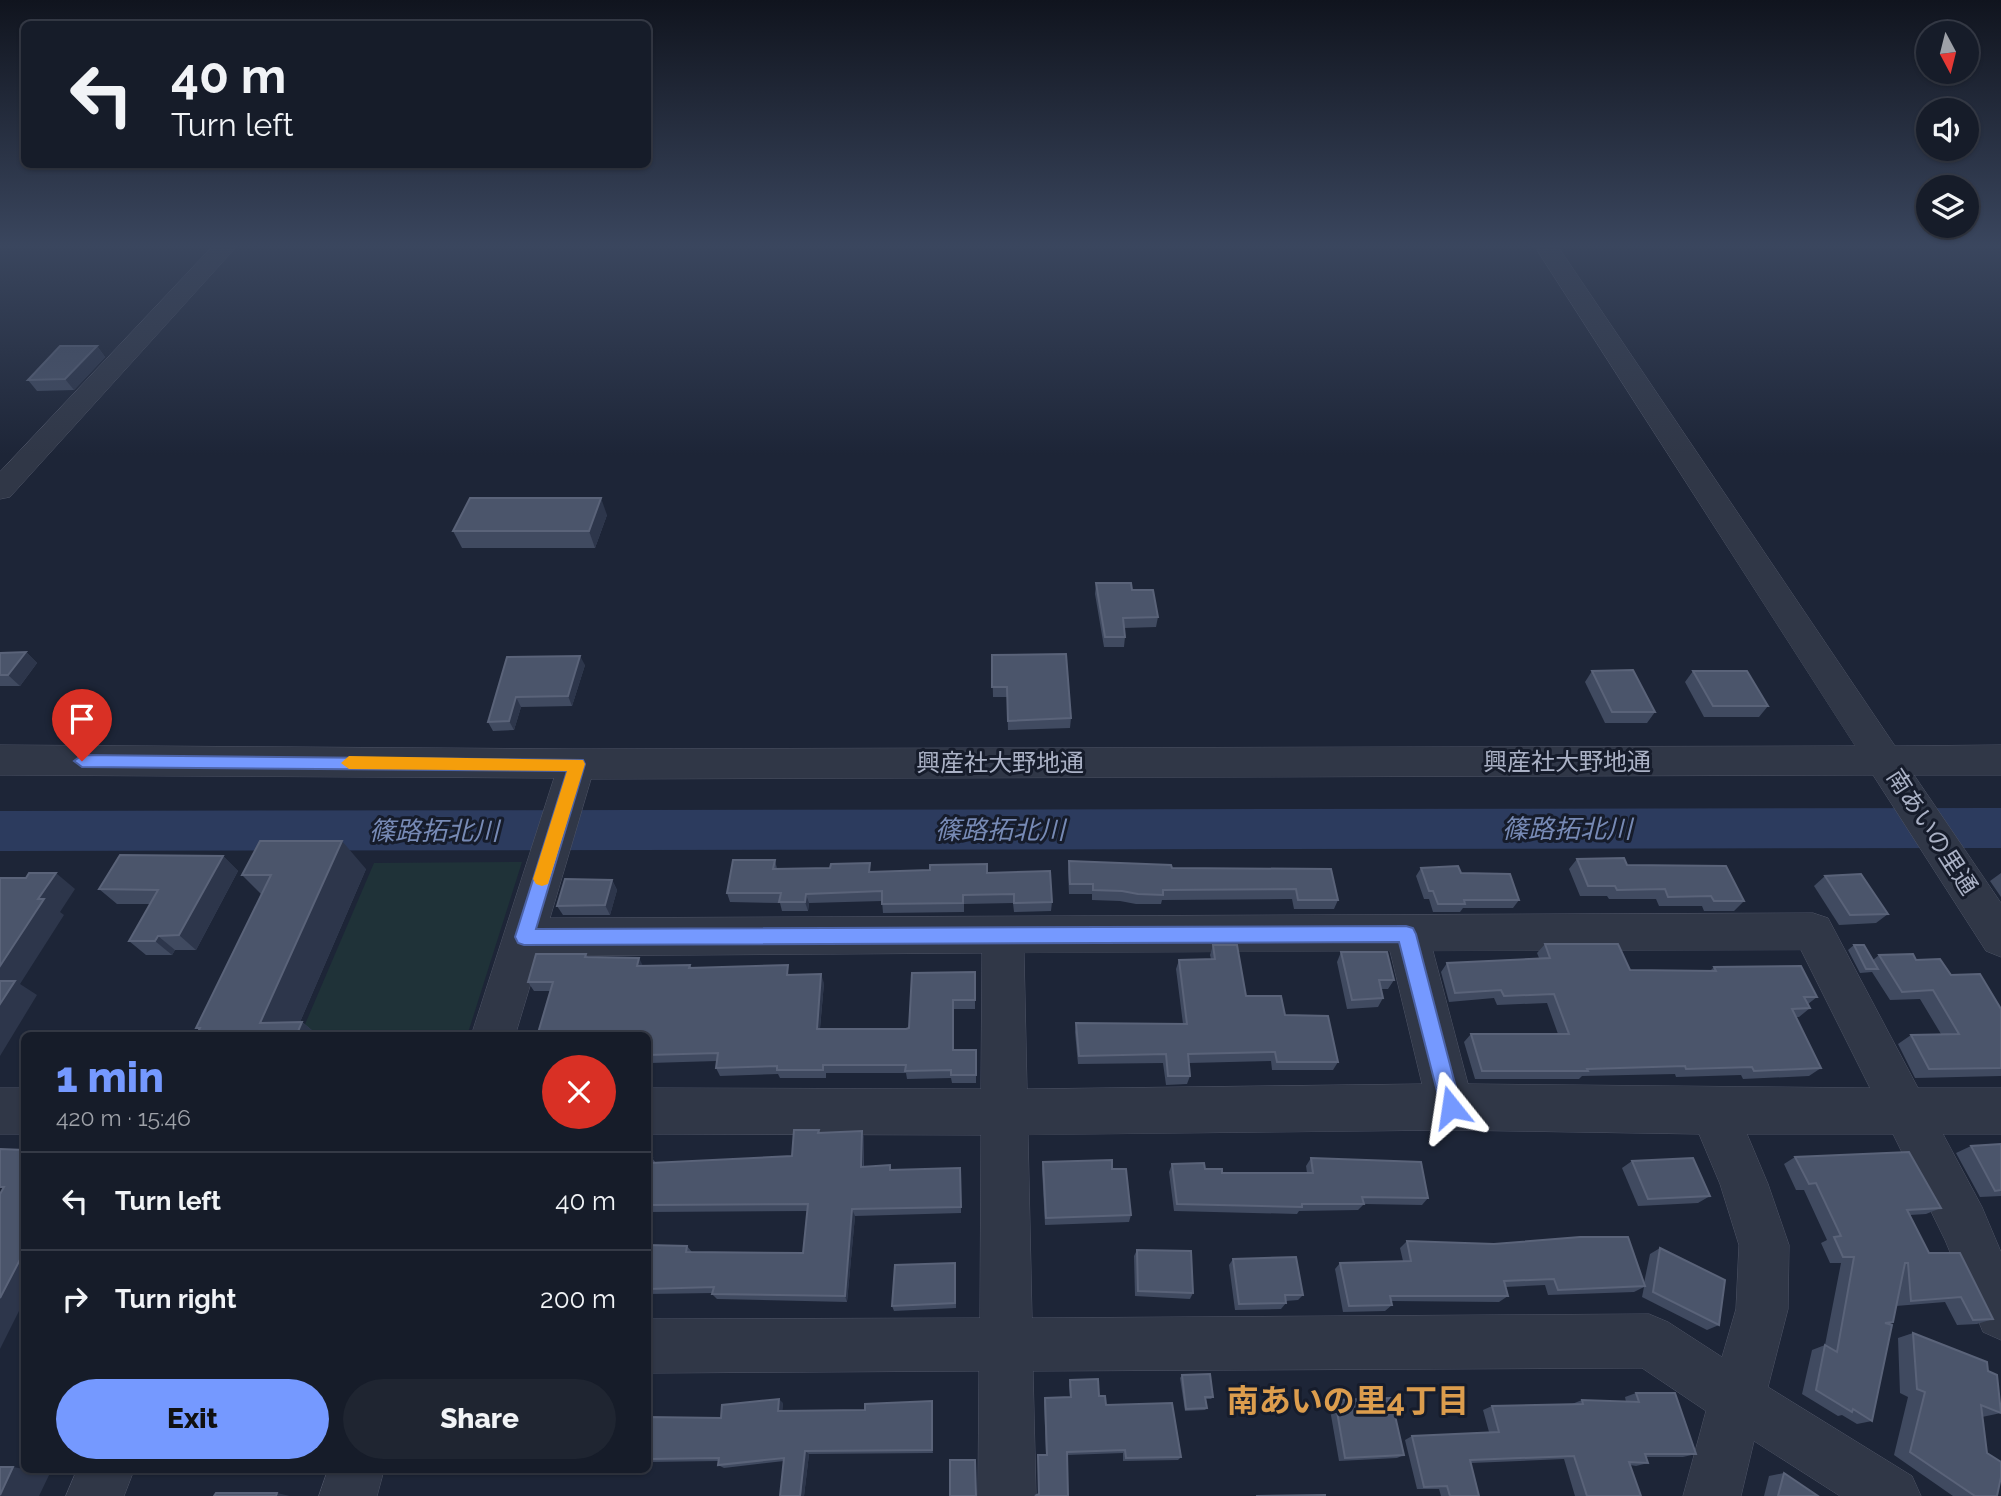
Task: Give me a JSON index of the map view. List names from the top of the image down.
{
  "streets": {
    "street": ["興産社大野地通", "南あいの里通"]
  },
  "crossings": [
    ["興産社大野地通", "南あいの里通"]
  ],
  "districts": ["南あいの里4丁目"],
  "water": ["篠路拓北川"],
  "north": "bottom",
  "page": {
    "turn": ["40 m", "Turn left"],
    "heading": ["1 min", "420 m · 15:46"],
    "list": [
      {
        "name": "Turn left",
        "value": "40 m"
      },
      {
        "name": "Turn right",
        "value": "200 m"
      }
    ],
    "buttons": ["Exit", "Share"]
  }
}
